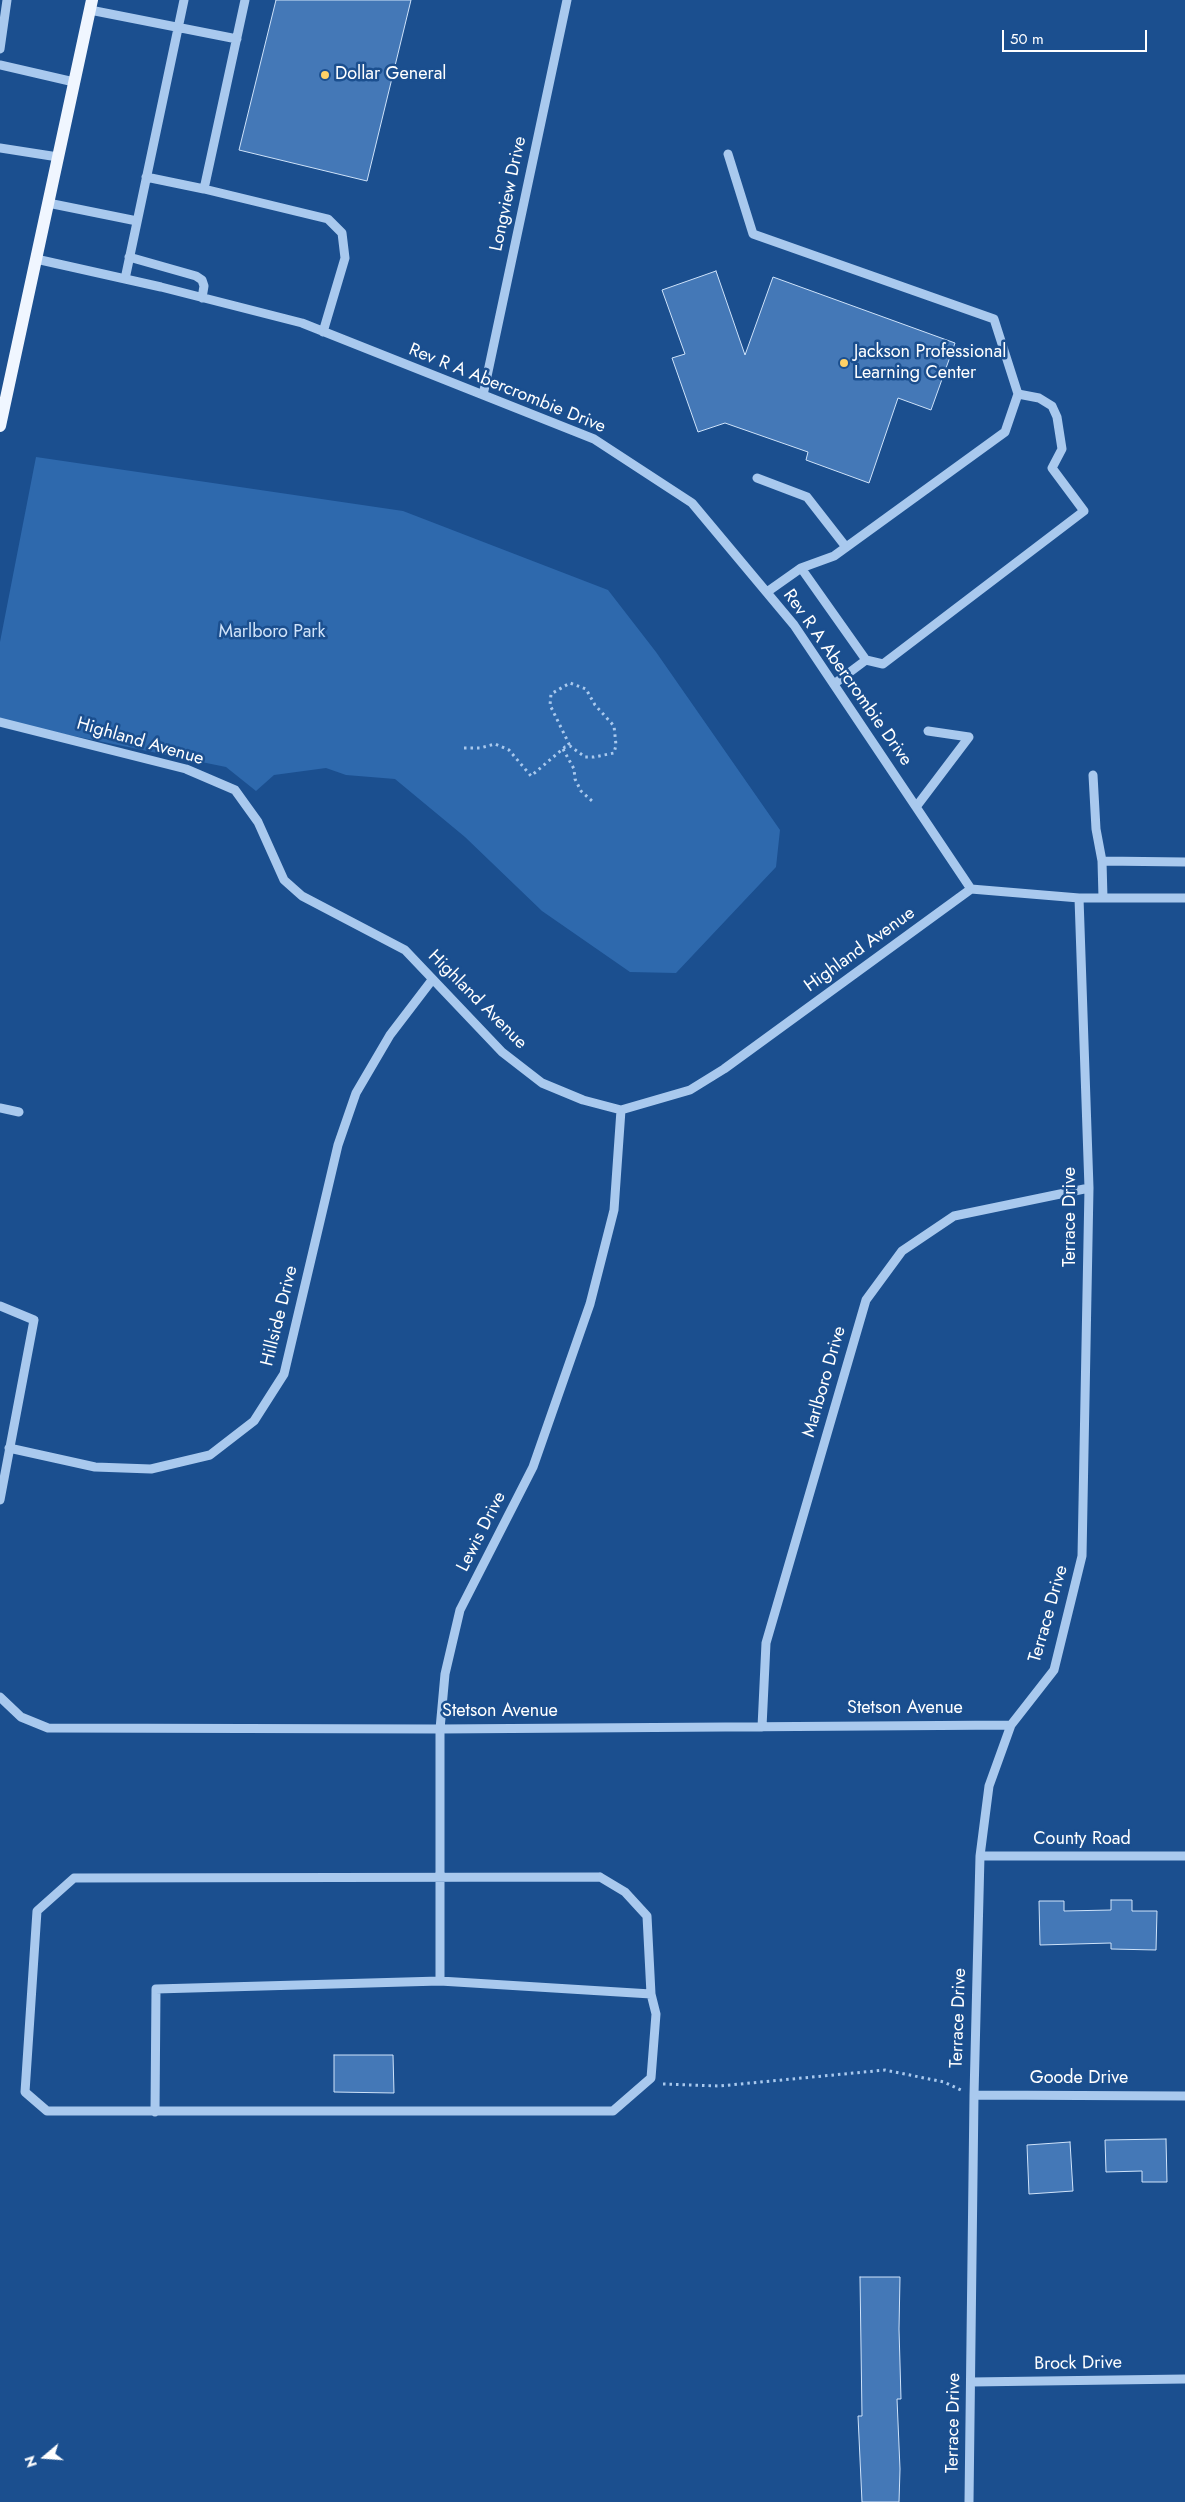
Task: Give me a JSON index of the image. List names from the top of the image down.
{
  "streets": {
    "street": [
      "Longview Drive",
      "Rev R A Abercrombie Drive",
      "Highland Avenue",
      "Terrace Drive",
      "Hillside Drive",
      "Marlboro Drive",
      "Lewis Drive",
      "Stetson Avenue",
      "County Road",
      "Goode Drive",
      "Brock Drive"
    ]
  },
  "crossings": [
    ["Longview Drive", "Rev R A Abercrombie Drive"],
    ["Rev R A Abercrombie Drive", "Highland Avenue"],
    ["Highland Avenue", "Hillside Drive"],
    ["Highland Avenue", "Lewis Drive"],
    ["Terrace Drive", "Marlboro Drive"],
    ["Terrace Drive", "Stetson Avenue"],
    ["Terrace Drive", "County Road"],
    ["Terrace Drive", "Goode Drive"],
    ["Terrace Drive", "Brock Drive"],
    ["Marlboro Drive", "Stetson Avenue"],
    ["Lewis Drive", "Stetson Avenue"]
  ],
  "parks": ["Marlboro Park"],
  "places": ["Dollar General", "Jackson Professional Learning Center"],
  "scale_bar": "50 m",
  "north": "left"
}
